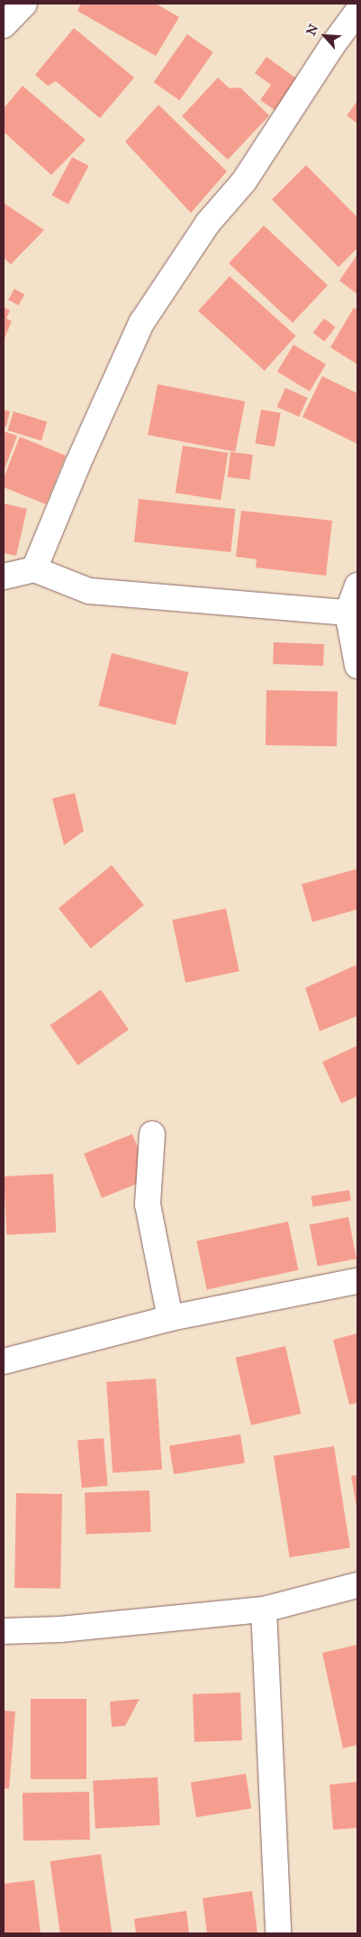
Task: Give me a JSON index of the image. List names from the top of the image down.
{
  "north": "top left"
}
